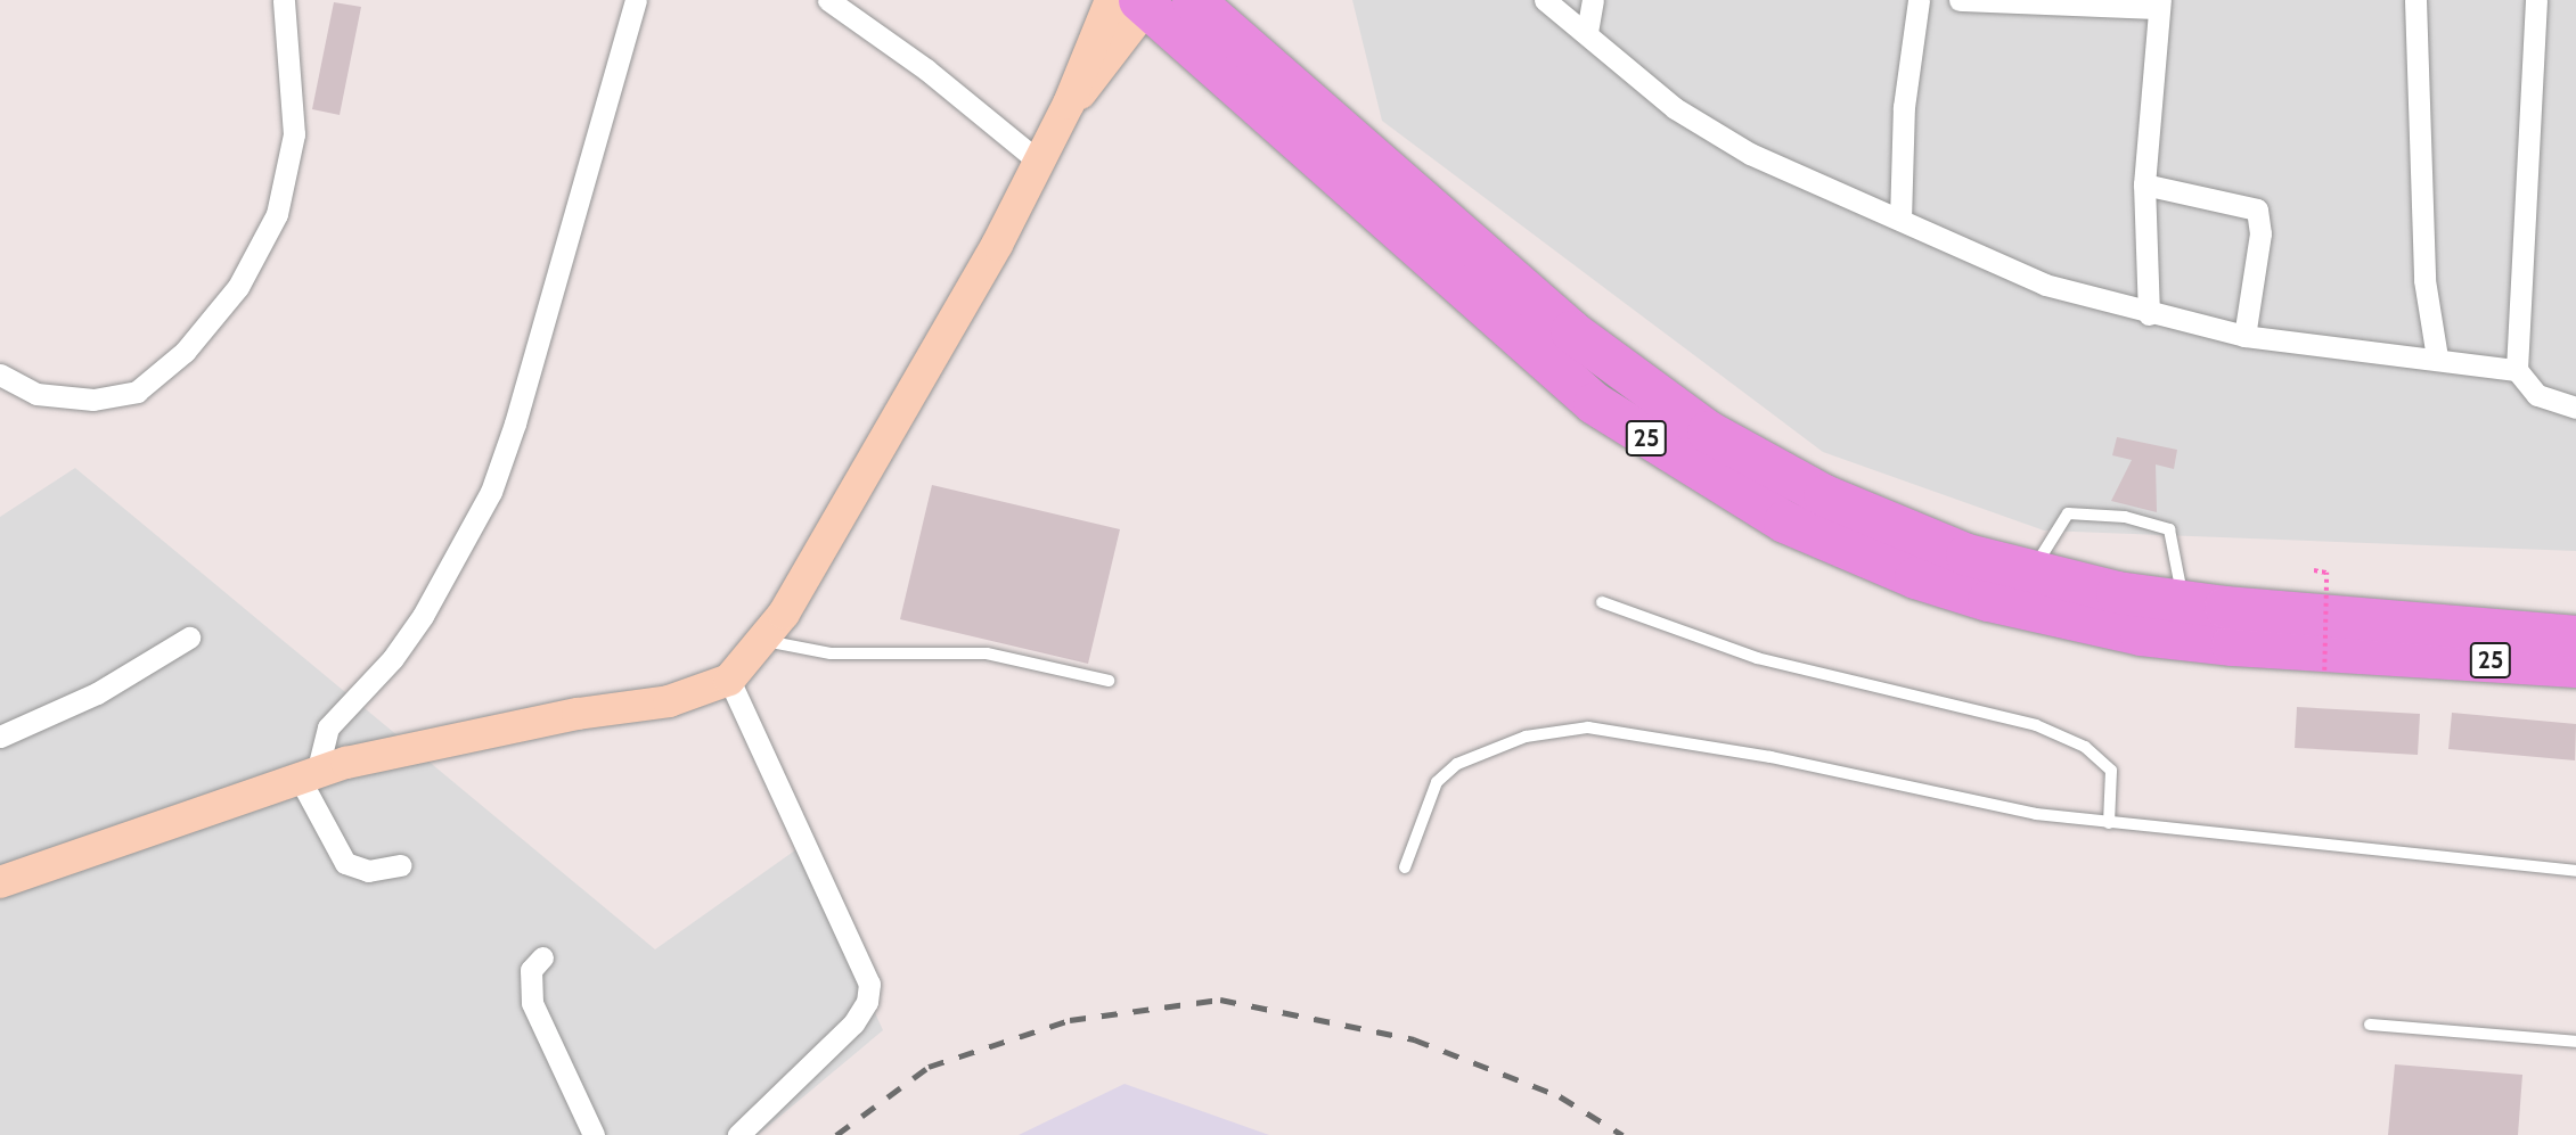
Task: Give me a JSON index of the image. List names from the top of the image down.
{
  "streets": {
    "highway": ["25"]
  }
}
